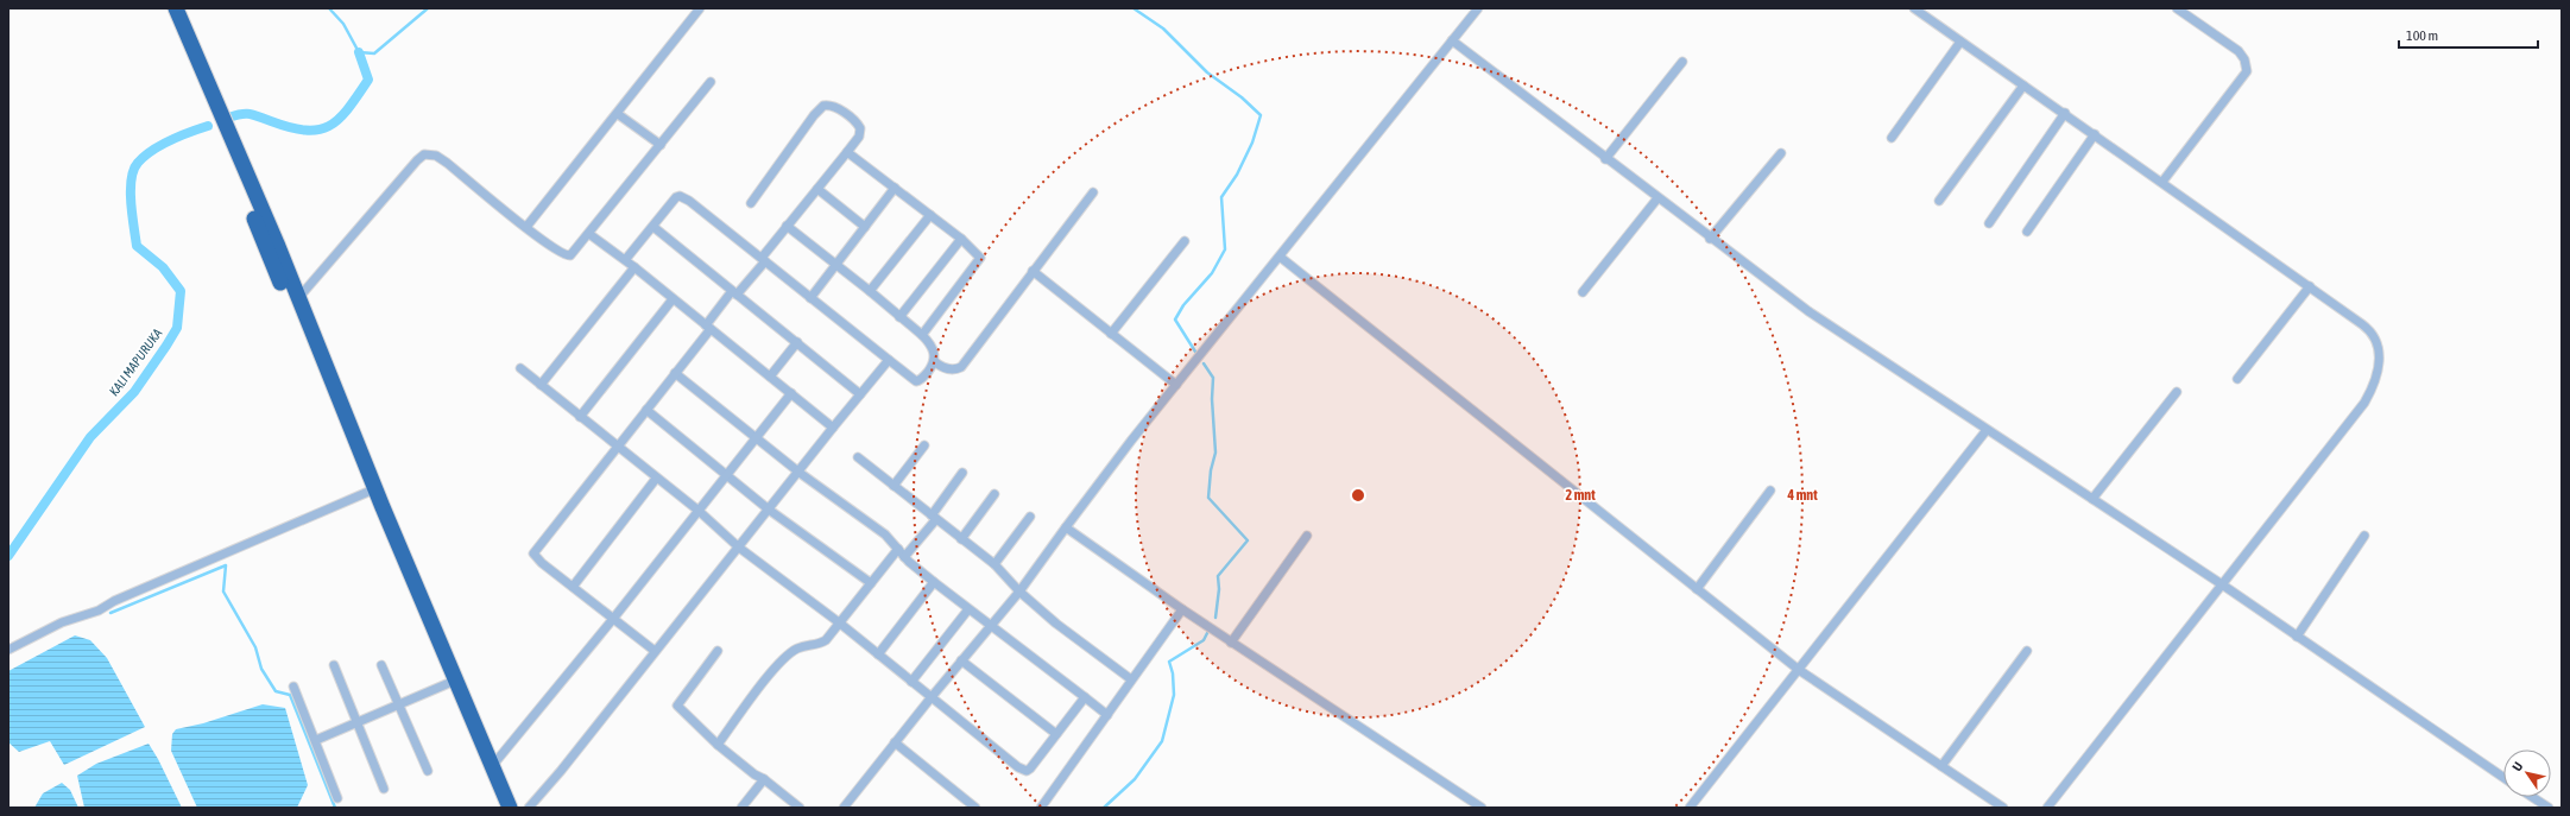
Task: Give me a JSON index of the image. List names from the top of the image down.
{
  "water": ["KALI MAPURUKA"],
  "scale_bar": "100 m",
  "north": "top left",
  "rings": ["2 mnt", "4 mnt"]
}
